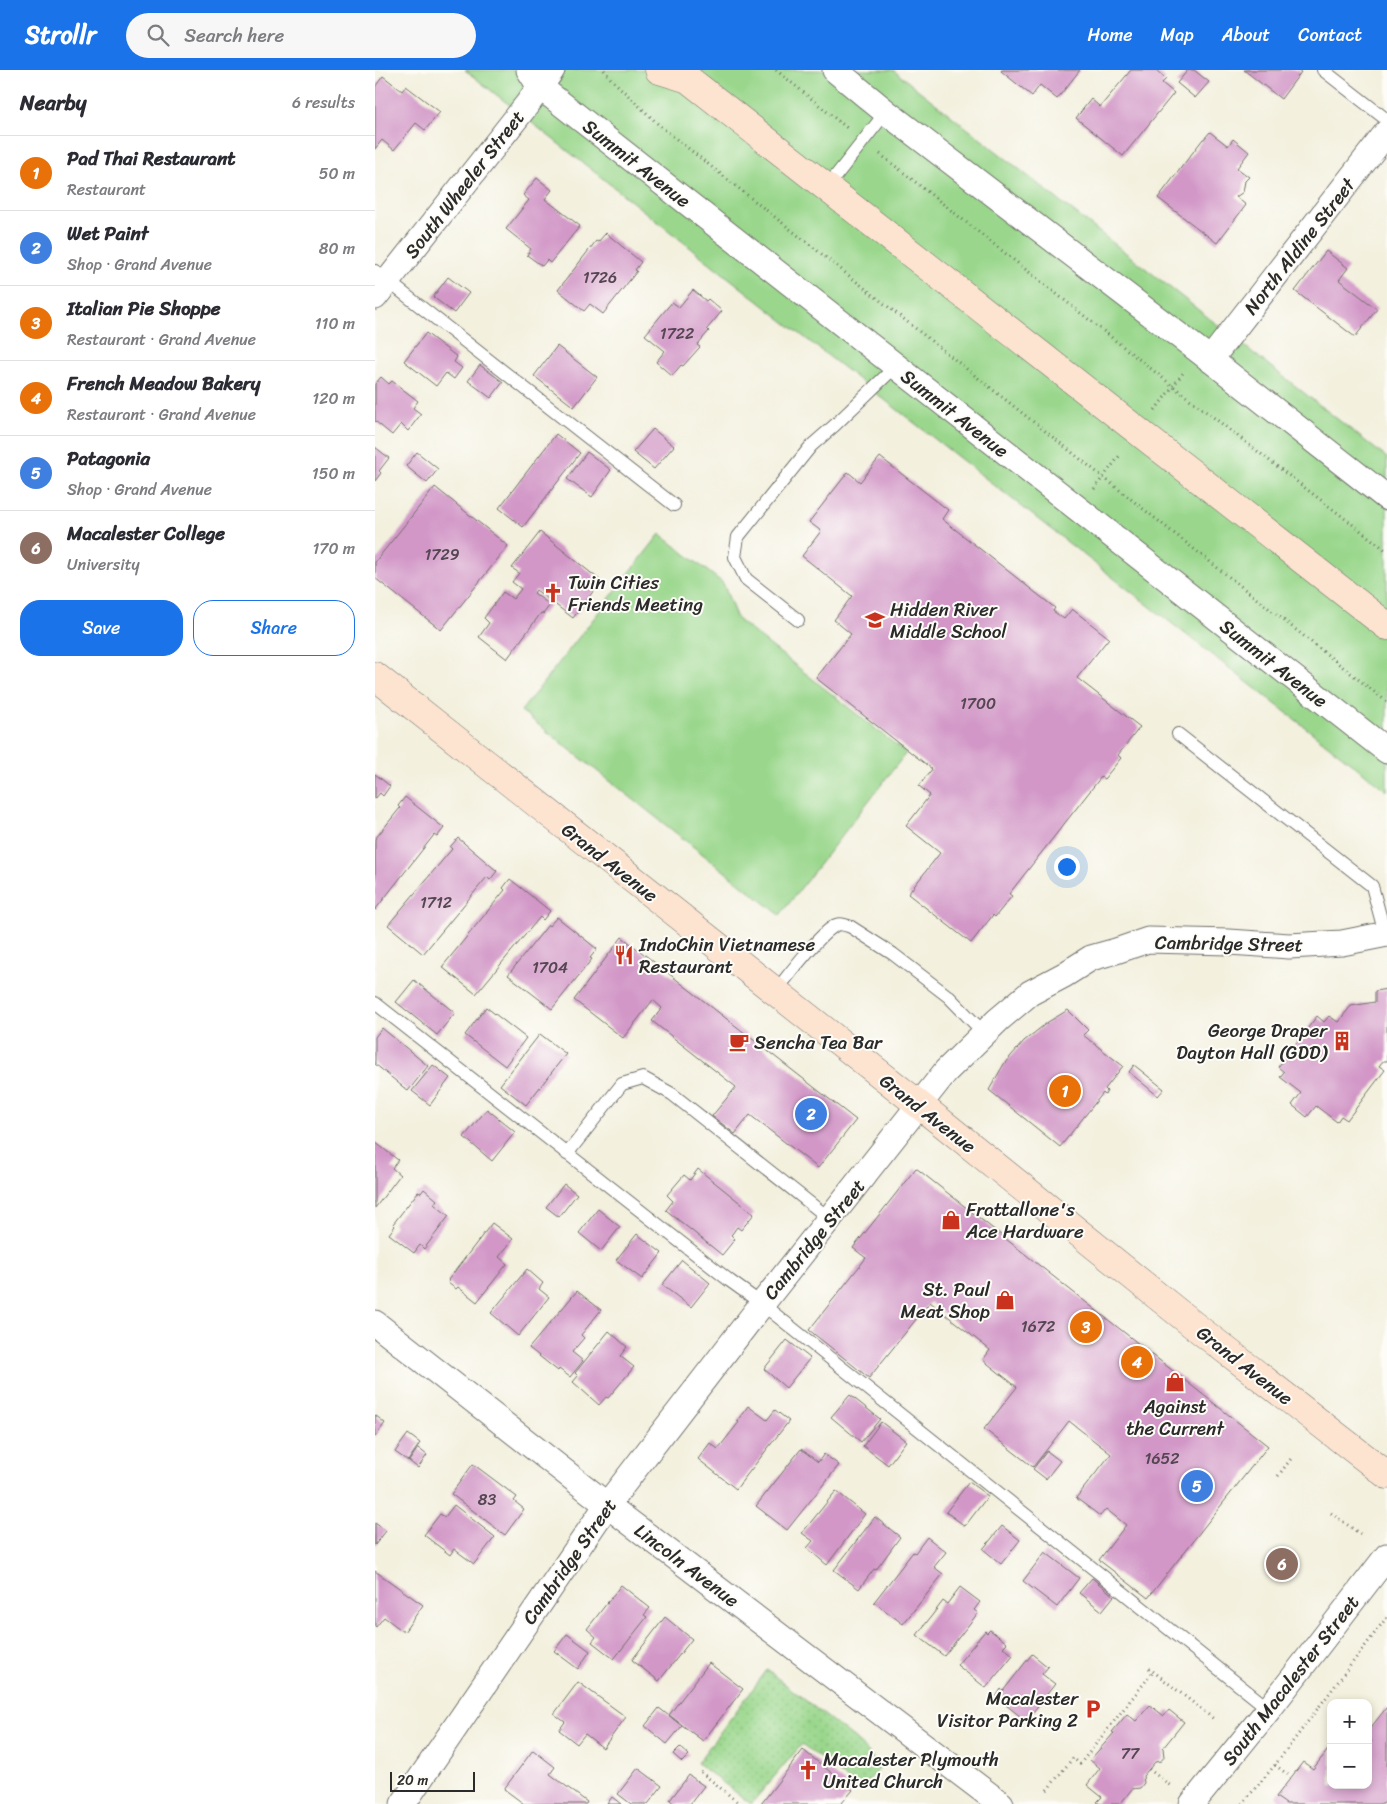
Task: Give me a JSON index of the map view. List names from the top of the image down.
{
  "streets": {
    "main road": ["Grand Avenue"],
    "street": [
      "Summit Avenue",
      "South Wheeler Street",
      "North Aldine Street",
      "Cambridge Street",
      "Lincoln Avenue",
      "South Macalester Street"
    ]
  },
  "crossings": [
    ["Summit Avenue", "South Wheeler Street"],
    ["Grand Avenue", "Cambridge Street"],
    ["Cambridge Street", "Lincoln Avenue"]
  ],
  "places": {
    "church": ["Twin Cities Friends Meeting", "Macalester Plymouth United Church"],
    "school or university": ["Hidden River Middle School"],
    "restaurant": ["IndoChin Vietnamese Restaurant"],
    "building": ["George Draper Dayton Hall (GDD)"],
    "cafe": ["Sencha Tea Bar"],
    "shop": ["Frattallone's Ace Hardware", "St. Paul Meat Shop", "Against the Current"],
    "parking": ["Macalester Visitor Parking 2"]
  },
  "house_numbers": [
    "1726",
    "1722",
    "1729",
    "1700",
    "1712",
    "1704",
    "1672",
    "1652",
    "83",
    "77"
  ],
  "scale_bar": "20 m",
  "page": {
    "header": "Strollr",
    "search": "Search here",
    "nav": [
      "Home",
      "Map",
      "About",
      "Contact"
    ],
    "heading": ["Nearby", "6 results"],
    "list": [
      {
        "mark": "1",
        "name": "Pad Thai Restaurant",
        "note": "Restaurant",
        "value": "50 m"
      },
      {
        "mark": "2",
        "name": "Wet Paint",
        "note": "Shop · Grand Avenue",
        "value": "80 m"
      },
      {
        "mark": "3",
        "name": "Italian Pie Shoppe",
        "note": "Restaurant · Grand Avenue",
        "value": "110 m"
      },
      {
        "mark": "4",
        "name": "French Meadow Bakery",
        "note": "Restaurant · Grand Avenue",
        "value": "120 m"
      },
      {
        "mark": "5",
        "name": "Patagonia",
        "note": "Shop · Grand Avenue",
        "value": "150 m"
      },
      {
        "mark": "6",
        "name": "Macalester College",
        "note": "University",
        "value": "170 m"
      }
    ],
    "buttons": ["Save", "Share"],
    "pins": [
      "1",
      "2",
      "3",
      "4",
      "5",
      "6"
    ],
    "map_buttons": ["+", "−"],
    "scale": "20 m"
  }
}
